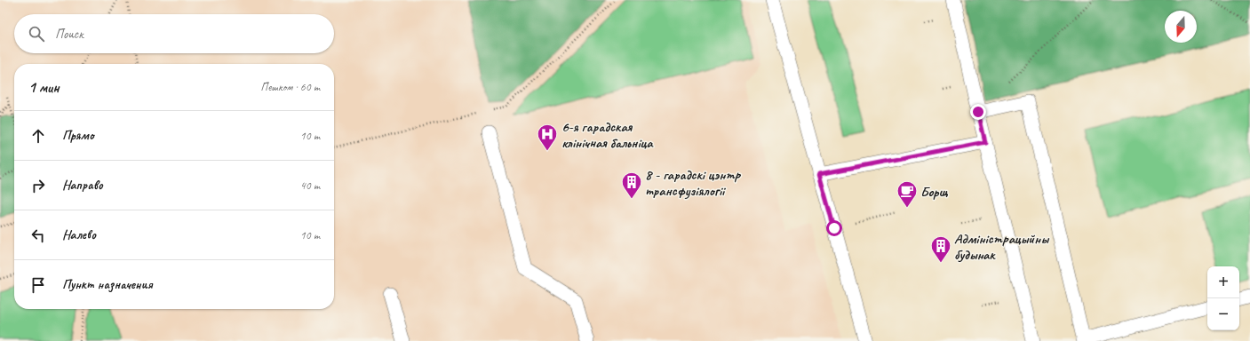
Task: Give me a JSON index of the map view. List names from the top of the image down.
{
  "places": {
    "hospital": ["6-я гарадская клінічная бальніца"],
    "building": ["8 - гарадскі цэнтр трансфузіялогіі", "Адміністрацыйны будынак"],
    "cafe": ["Борщ"]
  },
  "north": "bottom",
  "page": {
    "search": "Поиск",
    "heading": ["1 мин", "Пешком · 60 m"],
    "list": [
      ["Прямо", "10 m"],
      ["Направо", "40 m"],
      ["Налево", "10 m"],
      "Пункт назначения"
    ],
    "map_buttons": ["+", "−"]
  }
}
